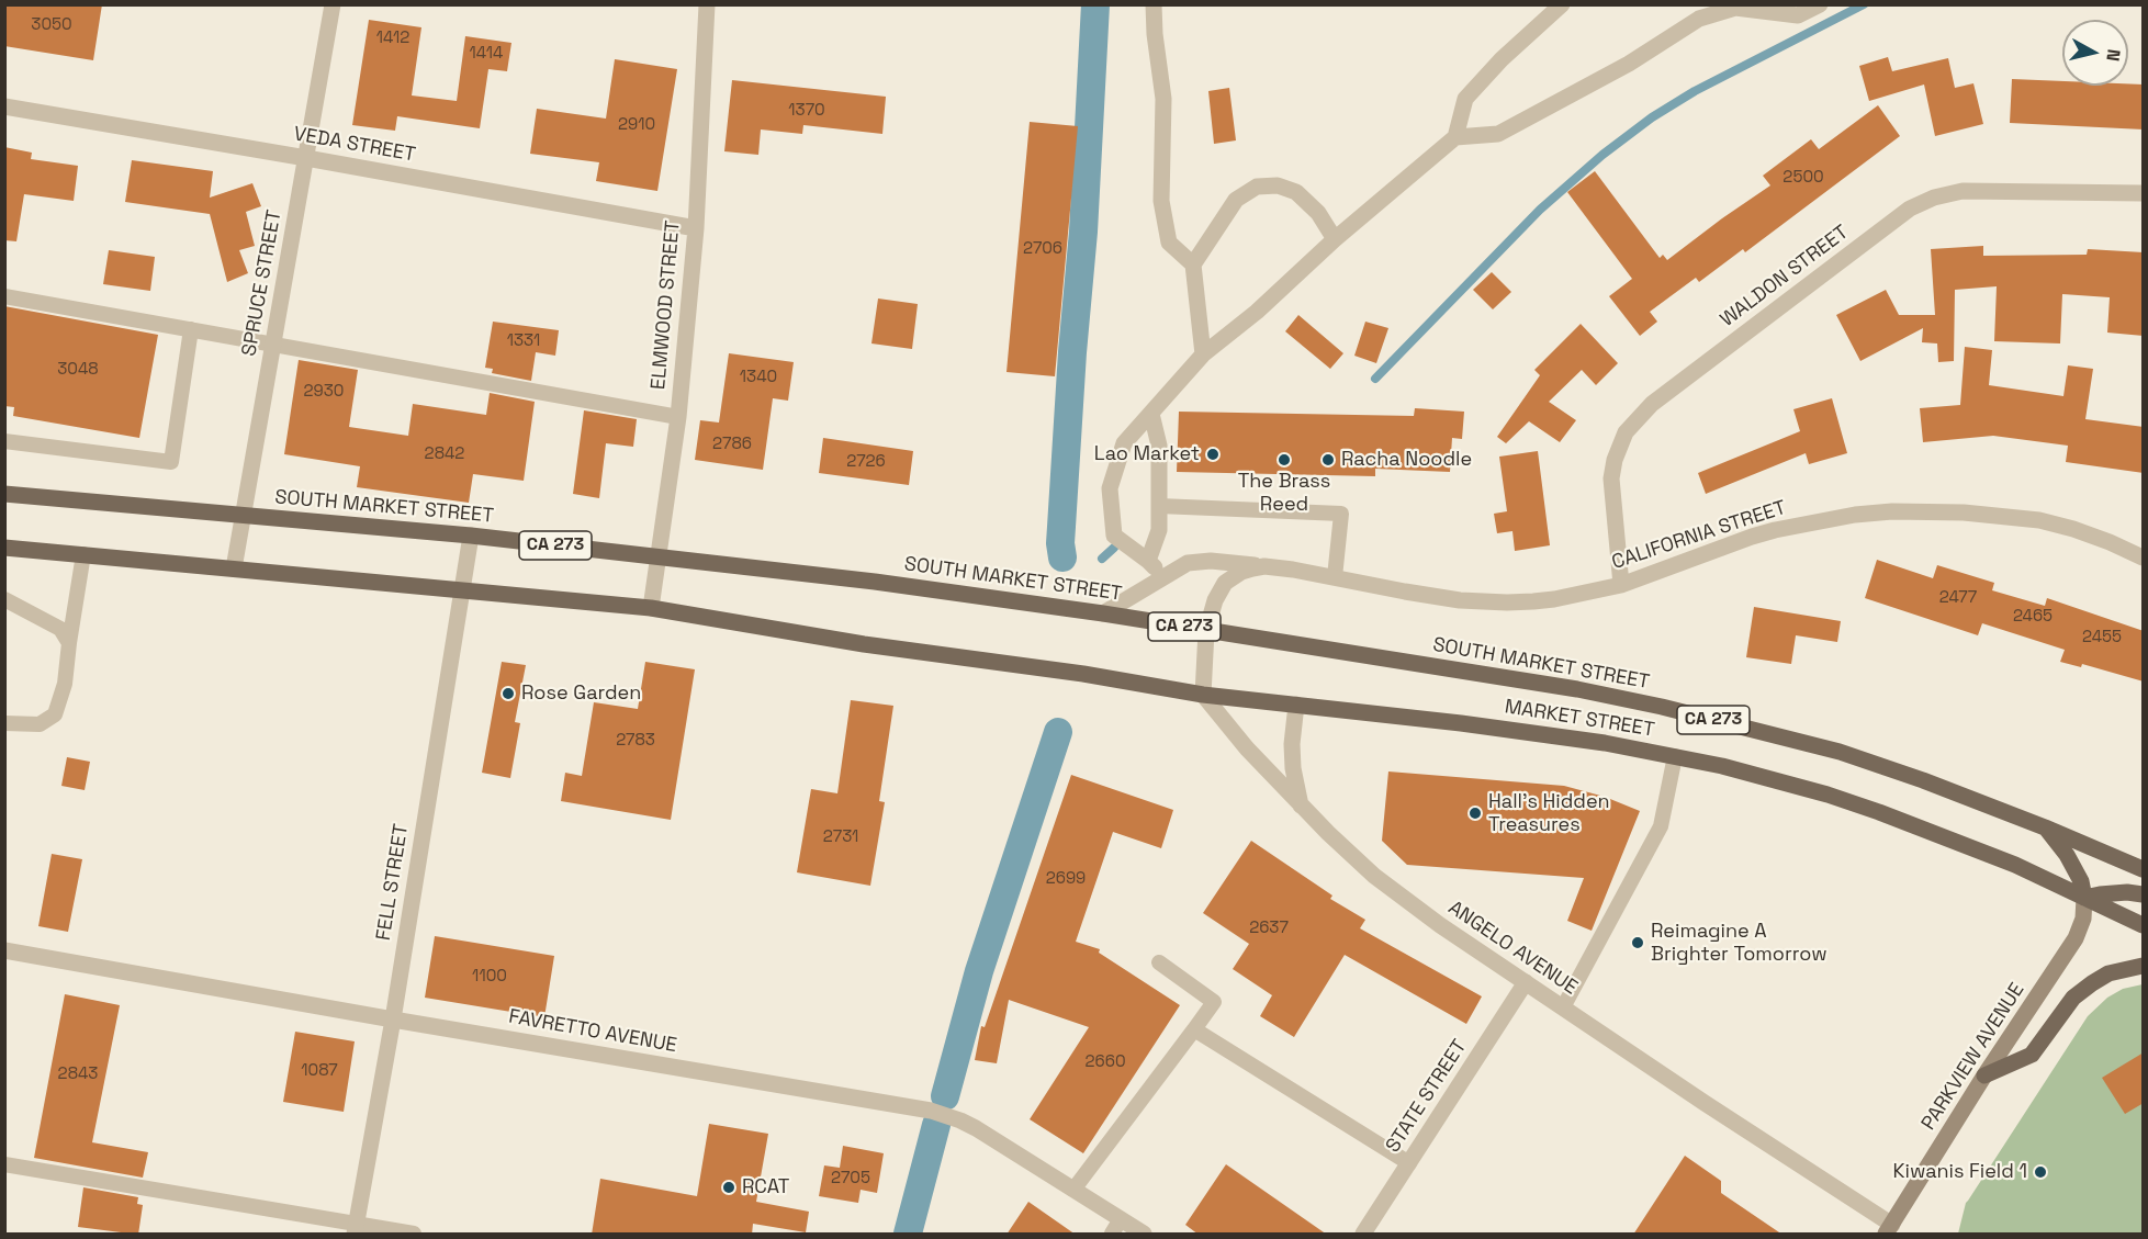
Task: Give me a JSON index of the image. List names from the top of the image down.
{
  "streets": {
    "main road": [
      "SOUTH MARKET STREET",
      "CA 273",
      "MARKET STREET",
      "PARKVIEW AVENUE"
    ],
    "street": [
      "VEDA STREET",
      "WALDON STREET",
      "SPRUCE STREET",
      "ELMWOOD STREET",
      "CALIFORNIA STREET",
      "FELL STREET",
      "ANGELO AVENUE",
      "FAVRETTO AVENUE",
      "STATE STREET"
    ]
  },
  "crossings": [
    ["VEDA STREET", "SPRUCE STREET"],
    ["VEDA STREET", "ELMWOOD STREET"],
    ["WALDON STREET", "CALIFORNIA STREET"],
    ["SPRUCE STREET", "SOUTH MARKET STREET"],
    ["SPRUCE STREET", "CA 273"],
    ["ELMWOOD STREET", "SOUTH MARKET STREET"],
    ["ELMWOOD STREET", "CA 273"],
    ["SOUTH MARKET STREET", "CALIFORNIA STREET"],
    ["SOUTH MARKET STREET", "FELL STREET"],
    ["CA 273", "MARKET STREET"],
    ["CA 273", "FELL STREET"],
    ["CA 273", "ANGELO AVENUE"],
    ["CA 273", "PARKVIEW AVENUE"],
    ["MARKET STREET", "ANGELO AVENUE"],
    ["MARKET STREET", "PARKVIEW AVENUE"],
    ["FELL STREET", "FAVRETTO AVENUE"],
    ["ANGELO AVENUE", "PARKVIEW AVENUE"],
    ["ANGELO AVENUE", "STATE STREET"]
  ],
  "places": [
    "Lao Market",
    "The Brass Reed",
    "Racha Noodle",
    "Rose Garden",
    "Hall’s Hidden Treasures",
    "Reimagine A Brighter Tomorrow",
    "Kiwanis Field 1",
    "RCAT"
  ],
  "house_numbers": [
    "3050",
    "1412",
    "1414",
    "1370",
    "2910",
    "2500",
    "2706",
    "1331",
    "3048",
    "1340",
    "2930",
    "2786",
    "2842",
    "2726",
    "2477",
    "2465",
    "2455",
    "2783",
    "2731",
    "2699",
    "2637",
    "1100",
    "2660",
    "1087",
    "2843",
    "2705"
  ],
  "north": "right"
}
